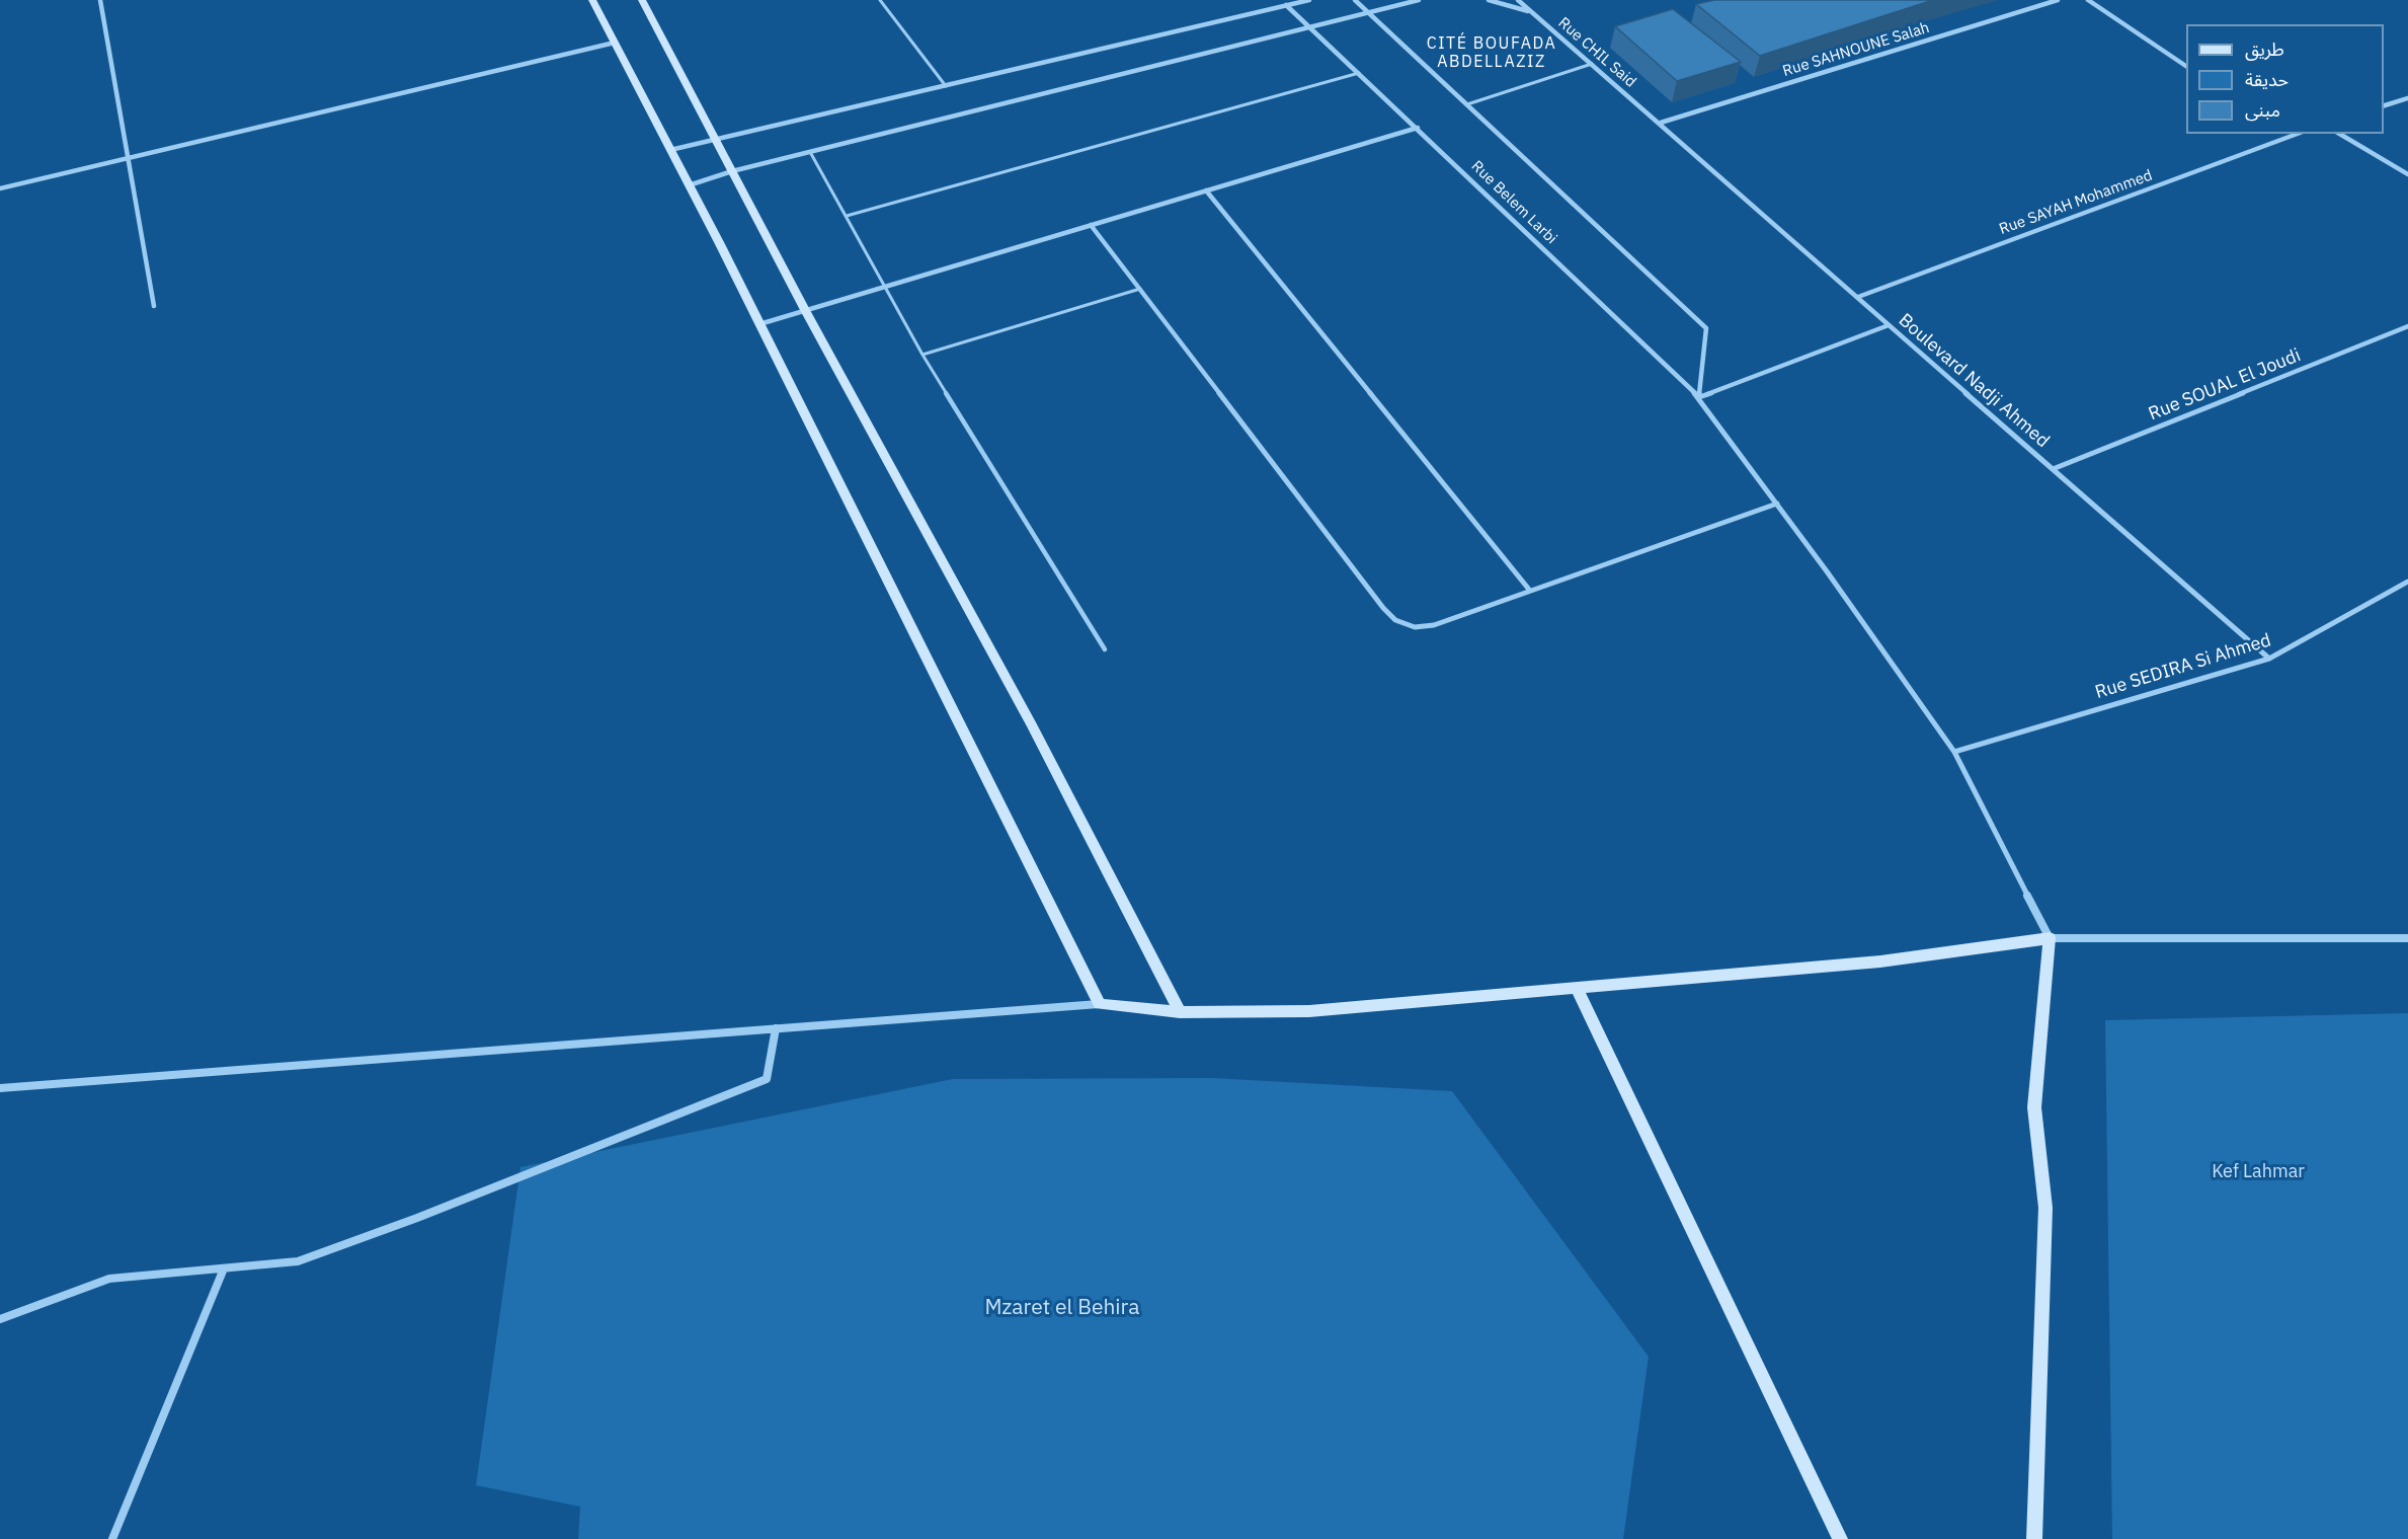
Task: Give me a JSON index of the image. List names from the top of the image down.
{
  "streets": {
    "street": [
      "Rue SAHNOUNE Salah",
      "Rue CHIL Said",
      "Rue Belem Larbi",
      "Rue SAYAH Mohammed",
      "Boulevard Nadji Ahmed",
      "Rue SOUAL El Joudi",
      "Rue SEDIRA Si Ahmed"
    ]
  },
  "crossings": [
    ["Rue SAHNOUNE Salah", "Rue CHIL Said"],
    ["Rue SAHNOUNE Salah", "Boulevard Nadji Ahmed"],
    ["Rue CHIL Said", "Boulevard Nadji Ahmed"],
    ["Rue Belem Larbi", "Rue SEDIRA Si Ahmed"],
    ["Rue SAYAH Mohammed", "Boulevard Nadji Ahmed"],
    ["Boulevard Nadji Ahmed", "Rue SOUAL El Joudi"],
    ["Boulevard Nadji Ahmed", "Rue SEDIRA Si Ahmed"]
  ],
  "districts": ["CITÉ BOUFADA ABDELLAZIZ"],
  "parks": ["Kef Lahmar", "Mzaret el Behira"],
  "legend": ["طريق", "حديقة", "مبنى"]
}
